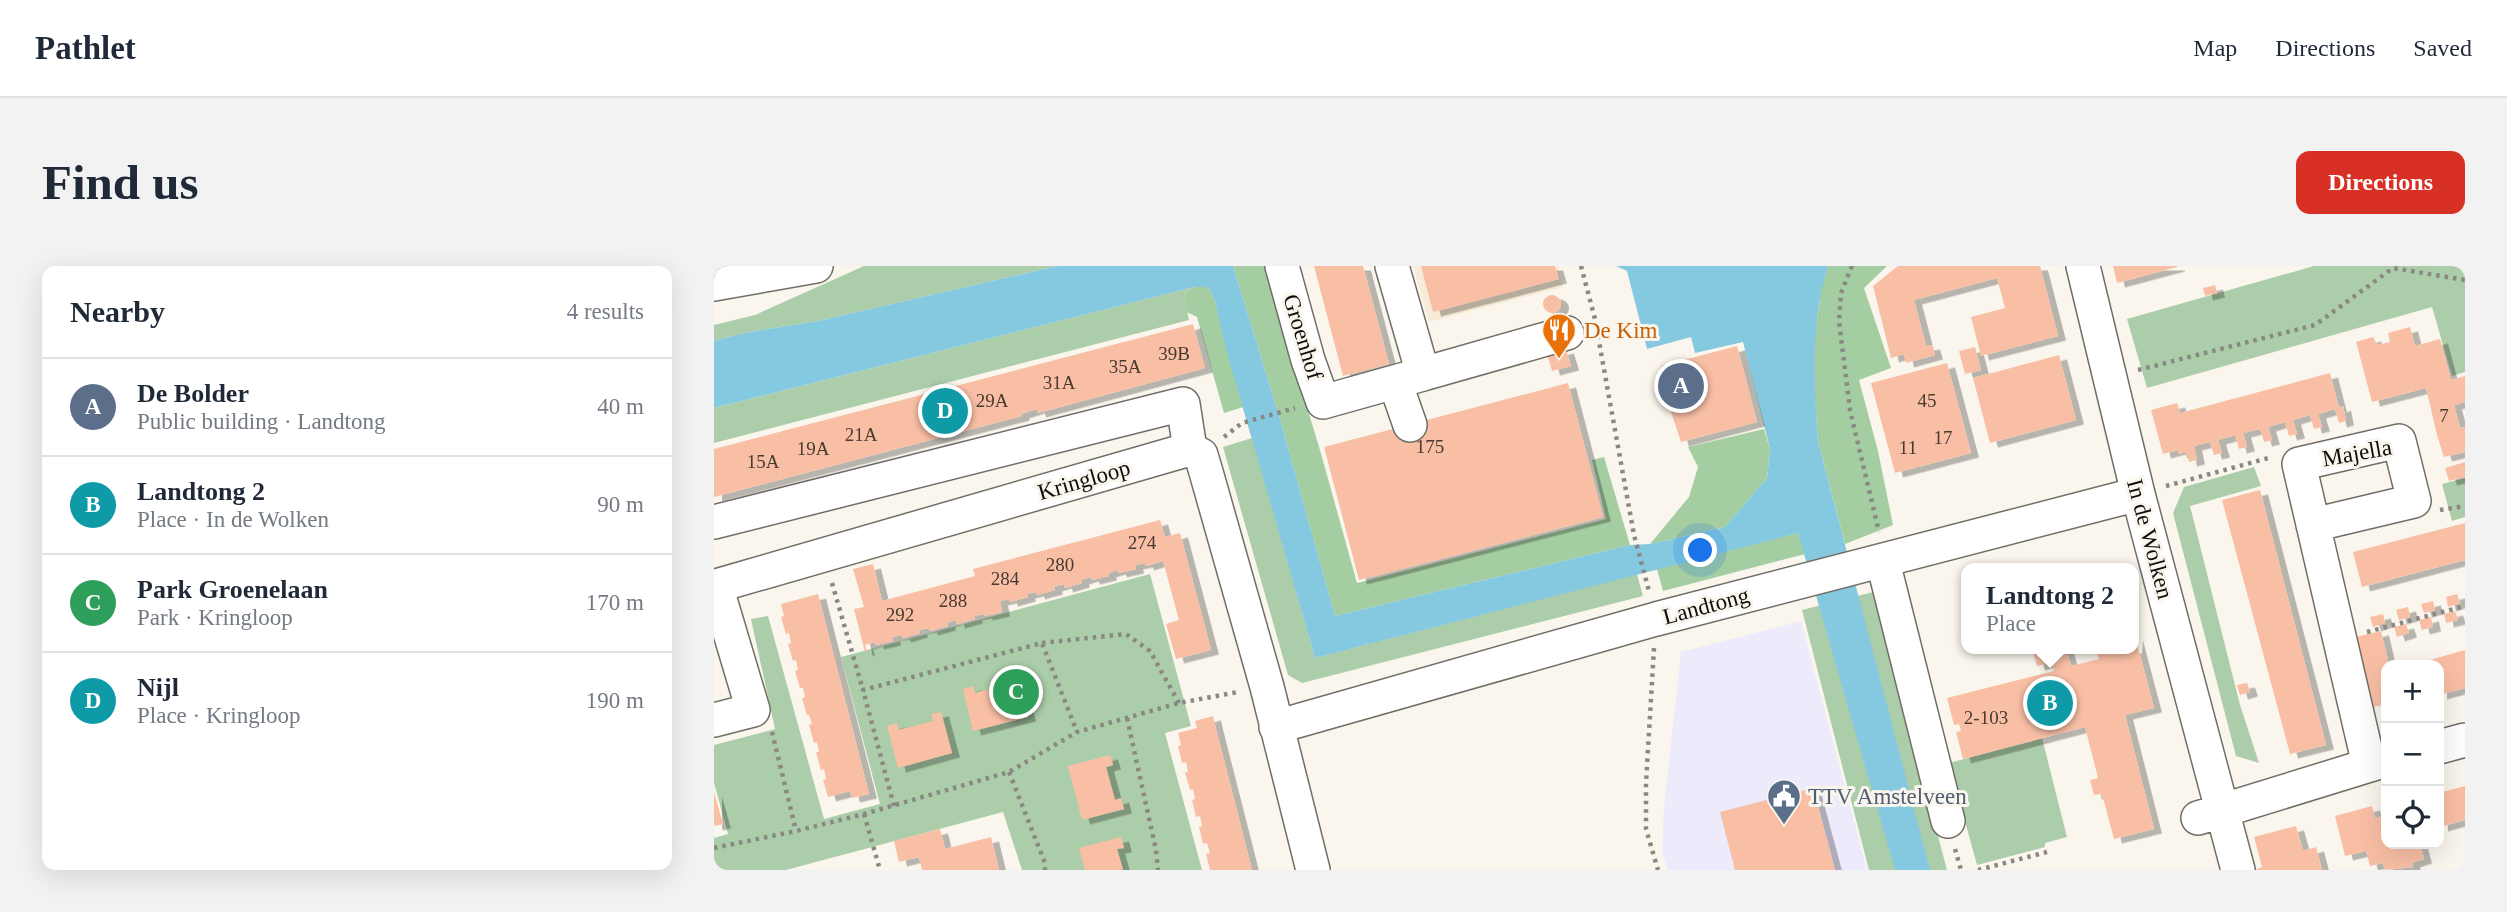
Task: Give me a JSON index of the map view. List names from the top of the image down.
{
  "streets": {
    "street": [
      "Groenhof",
      "Majella",
      "Kringloop",
      "In de Wolken",
      "Landtong"
    ]
  },
  "crossings": [
    ["In de Wolken", "Landtong"]
  ],
  "places": {
    "restaurant": ["De Kim"],
    "public building": ["TTV Amstelveen"]
  },
  "house_numbers": [
    "39B",
    "35A",
    "31A",
    "29A",
    "45",
    "7",
    "21A",
    "17",
    "175",
    "11",
    "19A",
    "15A",
    "274",
    "280",
    "284",
    "288",
    "292",
    "2-103"
  ],
  "page": {
    "header": "Pathlet",
    "nav": ["Map", "Directions", "Saved"],
    "buttons": "Directions",
    "title": "Find us",
    "heading": ["Nearby", "4 results"],
    "list": [
      {
        "mark": "A",
        "name": "De Bolder",
        "note": "Public building · Landtong",
        "value": "40 m"
      },
      {
        "mark": "B",
        "name": "Landtong 2",
        "note": "Place · In de Wolken",
        "value": "90 m"
      },
      {
        "mark": "C",
        "name": "Park Groenelaan",
        "note": "Park · Kringloop",
        "value": "170 m"
      },
      {
        "mark": "D",
        "name": "Nijl",
        "note": "Place · Kringloop",
        "value": "190 m"
      }
    ],
    "pins": [
      "A",
      "D",
      "C",
      "B"
    ],
    "popup": ["Landtong 2", "Place"],
    "map_buttons": ["+", "−"]
  }
}
